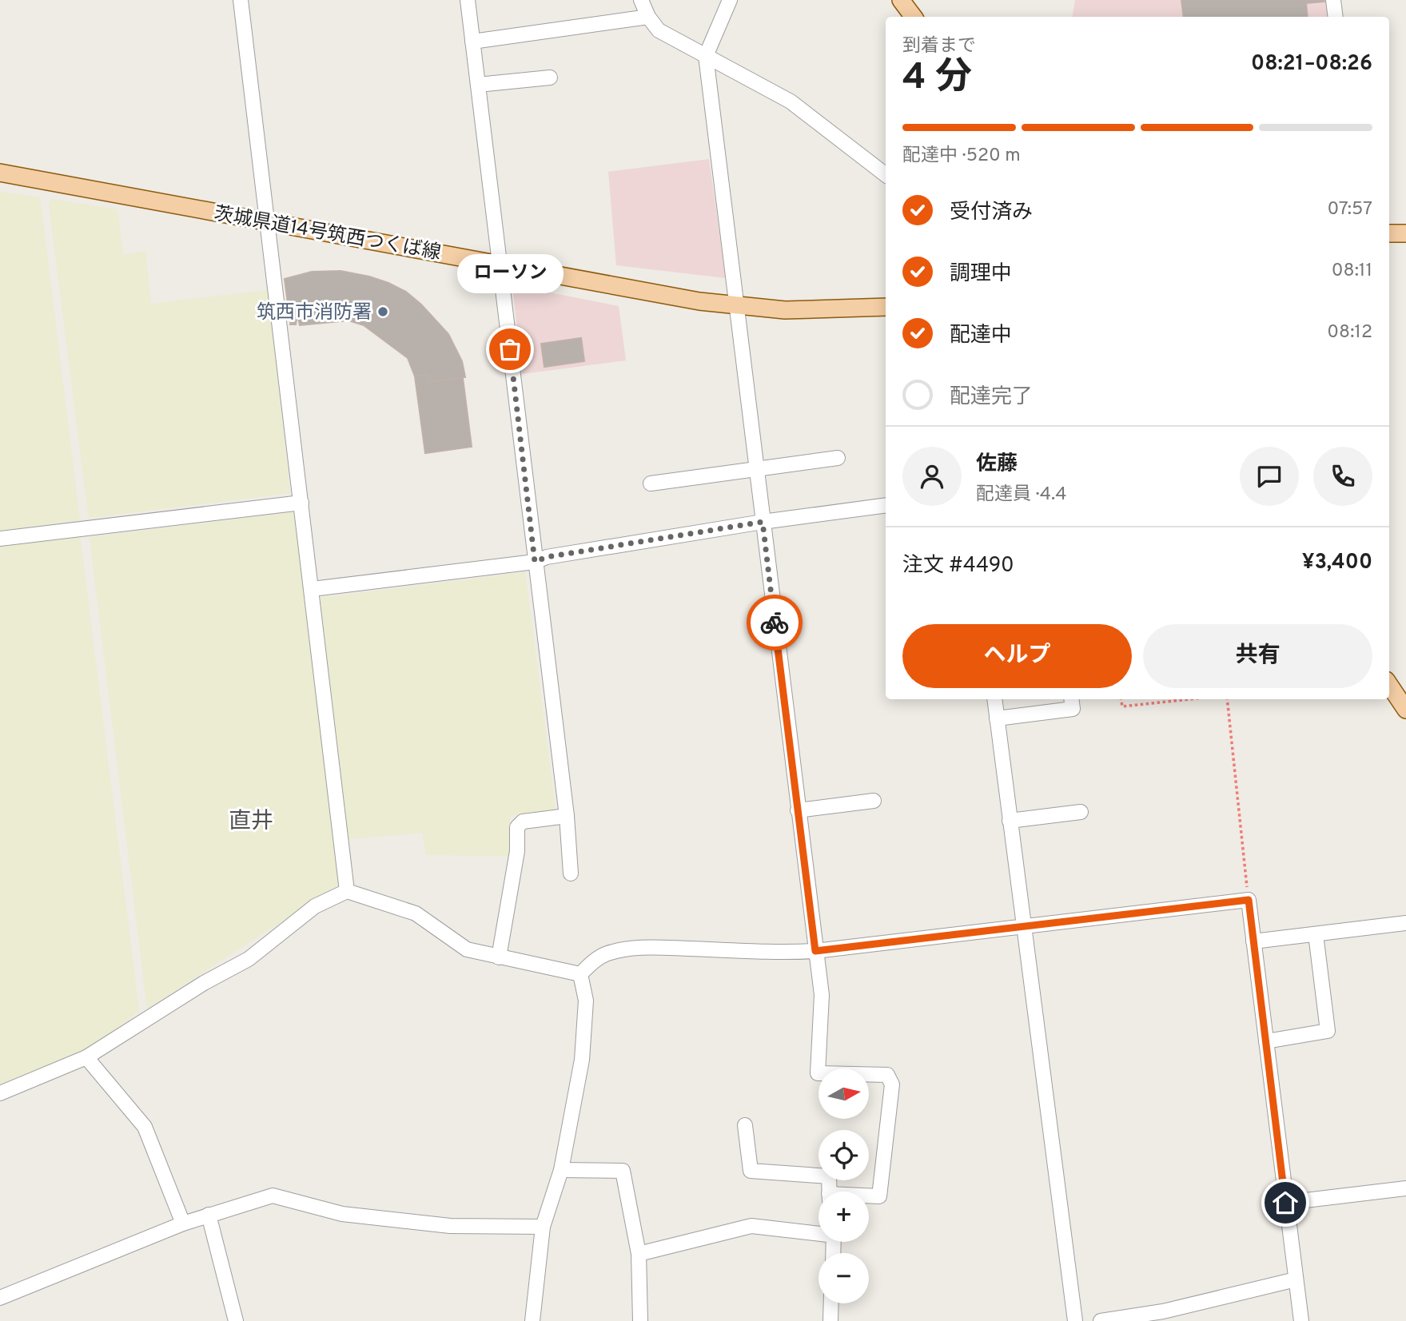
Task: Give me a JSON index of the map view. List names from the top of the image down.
{
  "streets": {
    "main road": ["茨城県道14号筑西つくば線"]
  },
  "districts": ["直井"],
  "places": ["筑西市消防署", "ローソン"],
  "north": "right",
  "page": {
    "heading": ["4 分", "到着まで", "08:21–08:26"],
    "panel": [
      "佐藤",
      "配達員 · 4.4",
      "注文 #4490",
      "¥3,400"
    ],
    "bar": "配達中 · 520 m",
    "list": [
      ["受付済み", "07:57"],
      ["調理中", "08:11"],
      ["配達中", "08:12"],
      "配達完了"
    ],
    "bubble": "ローソン",
    "buttons": ["ヘルプ", "共有"],
    "map_buttons": ["+", "−"]
  }
}
